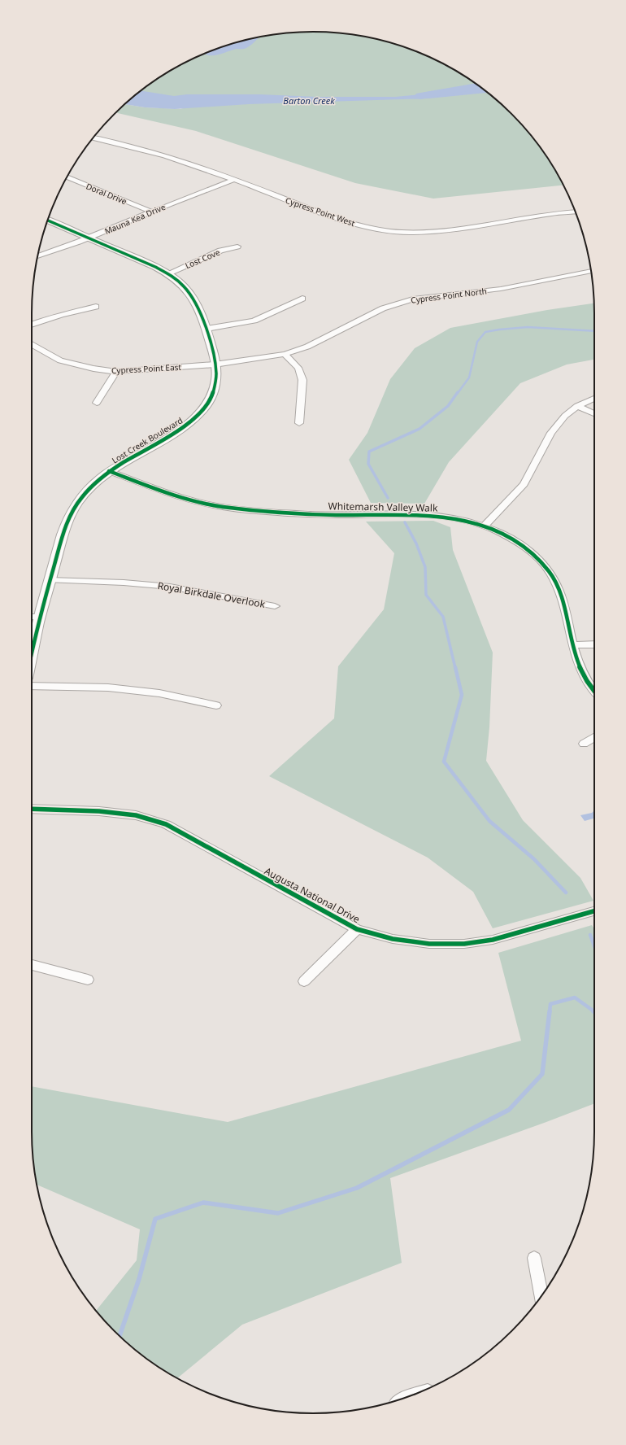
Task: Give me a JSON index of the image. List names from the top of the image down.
{
  "streets": {
    "street": [
      "Doral Drive",
      "Cypress Point West",
      "Mauna Kea Drive",
      "Lost Cove",
      "Cypress Point North",
      "Cypress Point East",
      "Lost Creek Boulevard",
      "Whitemarsh Valley Walk",
      "Royal Birkdale Overlook",
      "Augusta National Drive"
    ]
  },
  "crossings": [
    ["Doral Drive", "Mauna Kea Drive"],
    ["Cypress Point West", "Mauna Kea Drive"],
    ["Mauna Kea Drive", "Lost Creek Boulevard"],
    ["Lost Cove", "Lost Creek Boulevard"],
    ["Cypress Point North", "Cypress Point East"],
    ["Cypress Point North", "Lost Creek Boulevard"],
    ["Cypress Point East", "Lost Creek Boulevard"],
    ["Lost Creek Boulevard", "Whitemarsh Valley Walk"],
    ["Lost Creek Boulevard", "Royal Birkdale Overlook"]
  ],
  "water": ["Barton Creek"]
}
